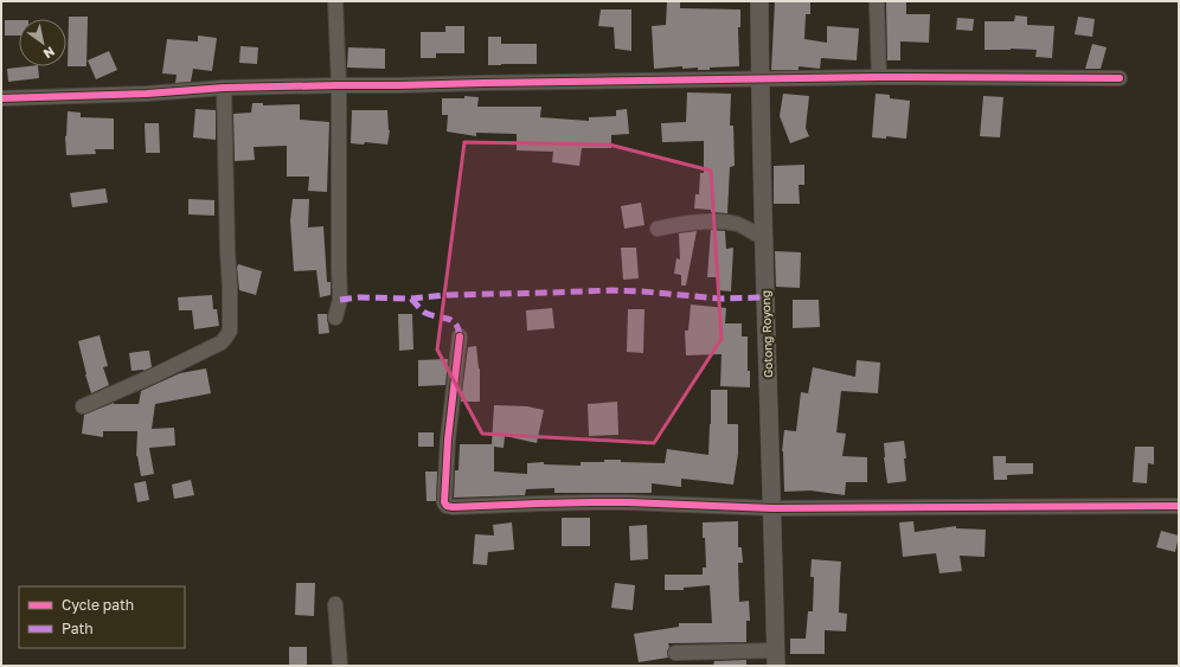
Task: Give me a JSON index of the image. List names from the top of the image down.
{
  "streets": {
    "street": ["Gotong Royong"]
  },
  "legend": ["Cycle path", "Path"],
  "north": "bottom right"
}
